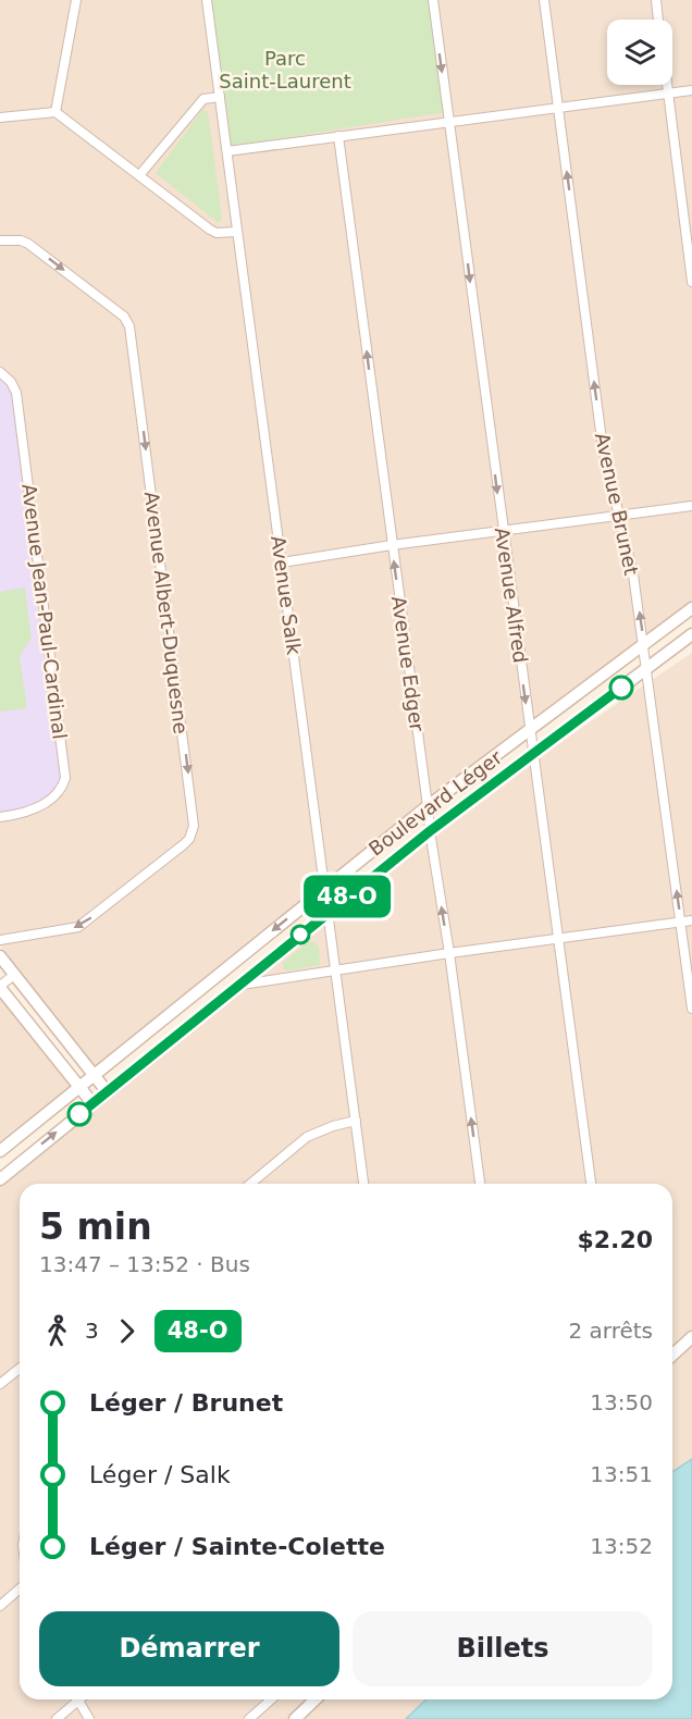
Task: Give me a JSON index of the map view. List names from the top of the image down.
{
  "streets": {
    "main road": ["Boulevard Léger"],
    "street": [
      "Avenue Brunet",
      "Avenue Salk",
      "Avenue Alfred",
      "Avenue Jean-Paul-Cardinal",
      "Avenue Albert-Duquesne",
      "Avenue Edger"
    ]
  },
  "crossings": [
    ["Avenue Brunet", "Boulevard Léger"],
    ["Avenue Salk", "Boulevard Léger"],
    ["Avenue Alfred", "Boulevard Léger"],
    ["Avenue Edger", "Boulevard Léger"]
  ],
  "one_way": ["Avenue Brunet", "Avenue Alfred", "Avenue Edger"],
  "parks": ["Parc Saint-Laurent"],
  "lines": ["bus line 48-O"],
  "page": {
    "on_map": "48-O",
    "heading": ["5 min", "13:47 – 13:52 · Bus", "$2.20"],
    "legs": ["3", "48-O", "2 arrêts"],
    "list": [
      {
        "name": "Léger / Brunet",
        "value": "13:50"
      },
      {
        "name": "Léger / Salk",
        "value": "13:51"
      },
      {
        "name": "Léger / Sainte-Colette",
        "value": "13:52"
      }
    ],
    "buttons": ["Démarrer", "Billets"]
  }
}
